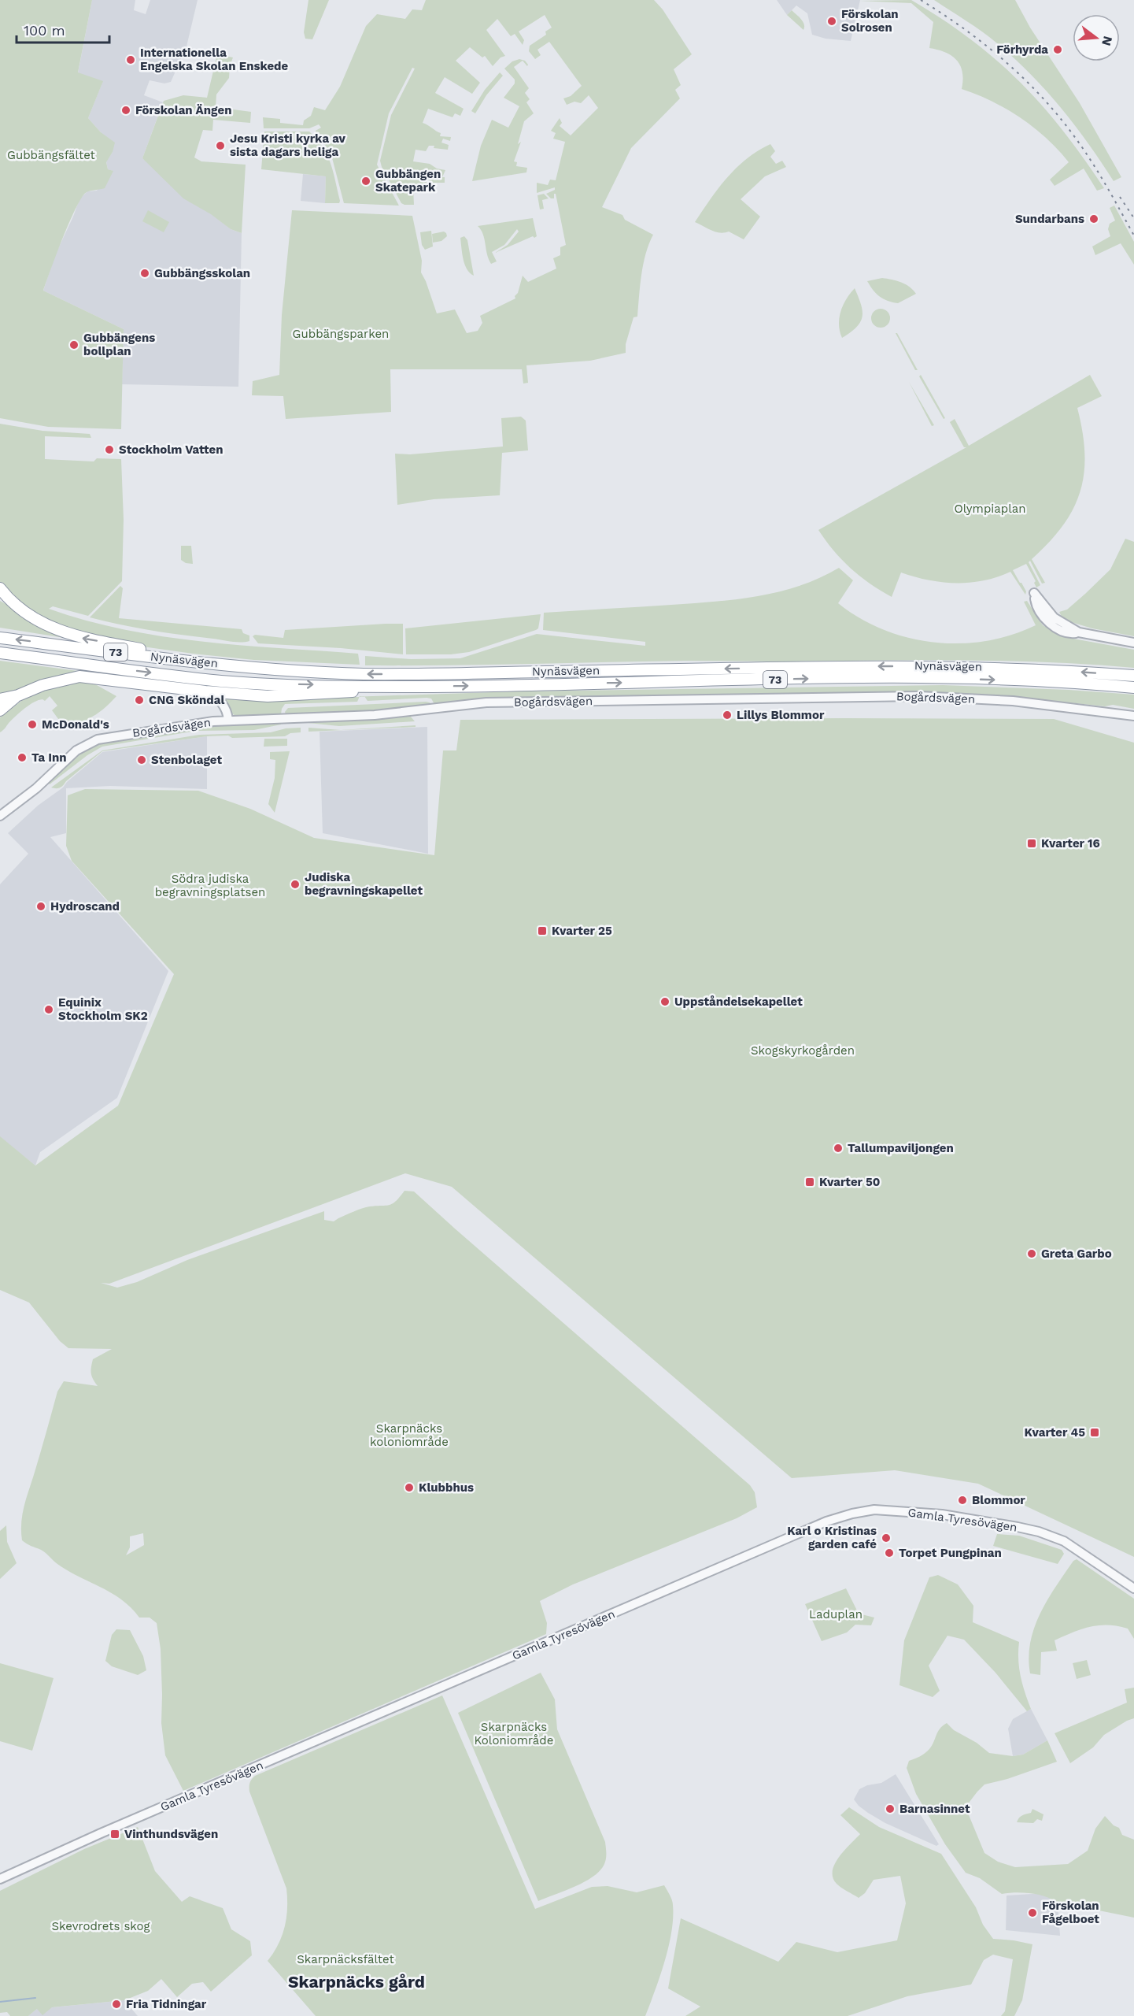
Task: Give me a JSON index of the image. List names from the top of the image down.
{
  "streets": {
    "highway": ["73", "Nynäsvägen"],
    "street": ["Bogårdsvägen", "Gamla Tyresövägen"]
  },
  "districts": ["Skarpnäcks gård"],
  "parks": [
    "Gubbängsfältet",
    "Gubbängsparken",
    "Olympiaplan",
    "Södra judiska begravningsplatsen",
    "Skogskyrkogården",
    "Skarpnäcks koloniområde",
    "Laduplan",
    "Skarpnäcks Koloniområde",
    "Skevrodrets skog",
    "Skarpnäcksfältet"
  ],
  "places": {
    "other": [
      "Förskolan Solrosen",
      "Förhyrda",
      "Internationella Engelska Skolan Enskede",
      "Förskolan Ängen",
      "Jesu Kristi kyrka av sista dagars heliga",
      "Gubbängen Skatepark",
      "Sundarbans",
      "Gubbängsskolan",
      "Gubbängens bollplan",
      "Stockholm Vatten",
      "CNG Sköndal",
      "Lillys Blommor",
      "McDonald's",
      "Ta Inn",
      "Stenbolaget",
      "Judiska begravningskapellet",
      "Hydroscand",
      "Uppståndelsekapellet",
      "Equinix Stockholm SK2",
      "Tallumpaviljongen",
      "Greta Garbo",
      "Klubbhus",
      "Blommor",
      "Karl o Kristinas garden café",
      "Torpet Pungpinan",
      "Barnasinnet",
      "Förskolan Fågelboet",
      "Fria Tidningar"
    ],
    "transit": [
      "Kvarter 16",
      "Kvarter 25",
      "Kvarter 50",
      "Kvarter 45",
      "Vinthundsvägen"
    ]
  },
  "scale_bar": "100 m",
  "north": "right"
}
